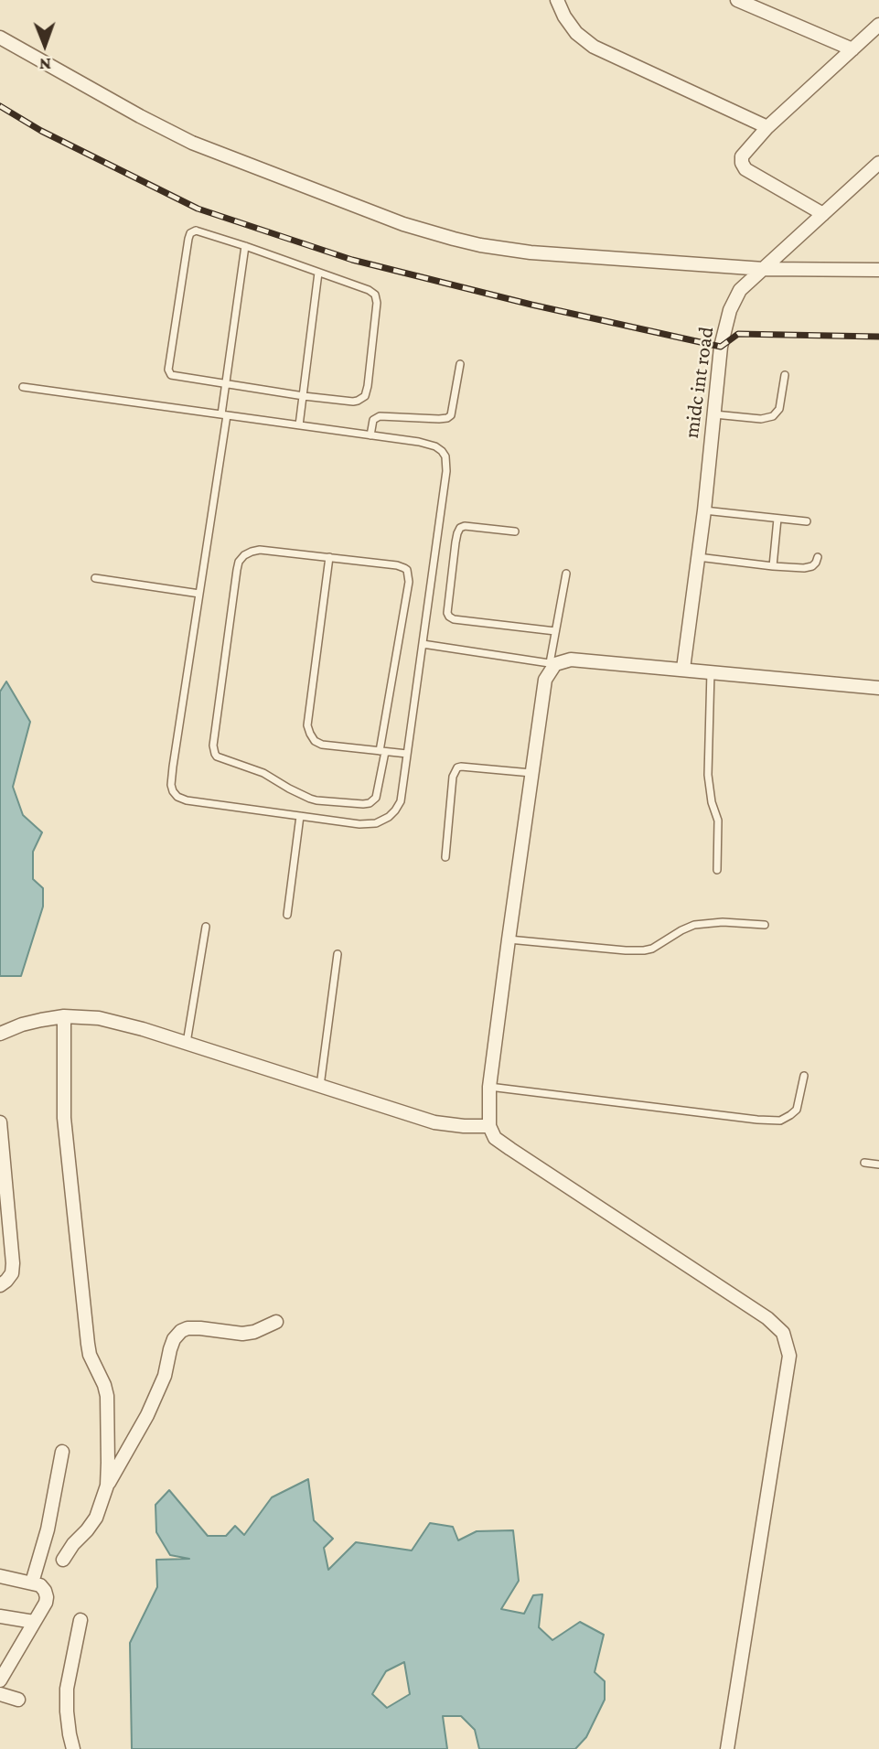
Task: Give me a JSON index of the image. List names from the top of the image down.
{
  "streets": {
    "street": ["midc int road"]
  },
  "north": "bottom"
}
